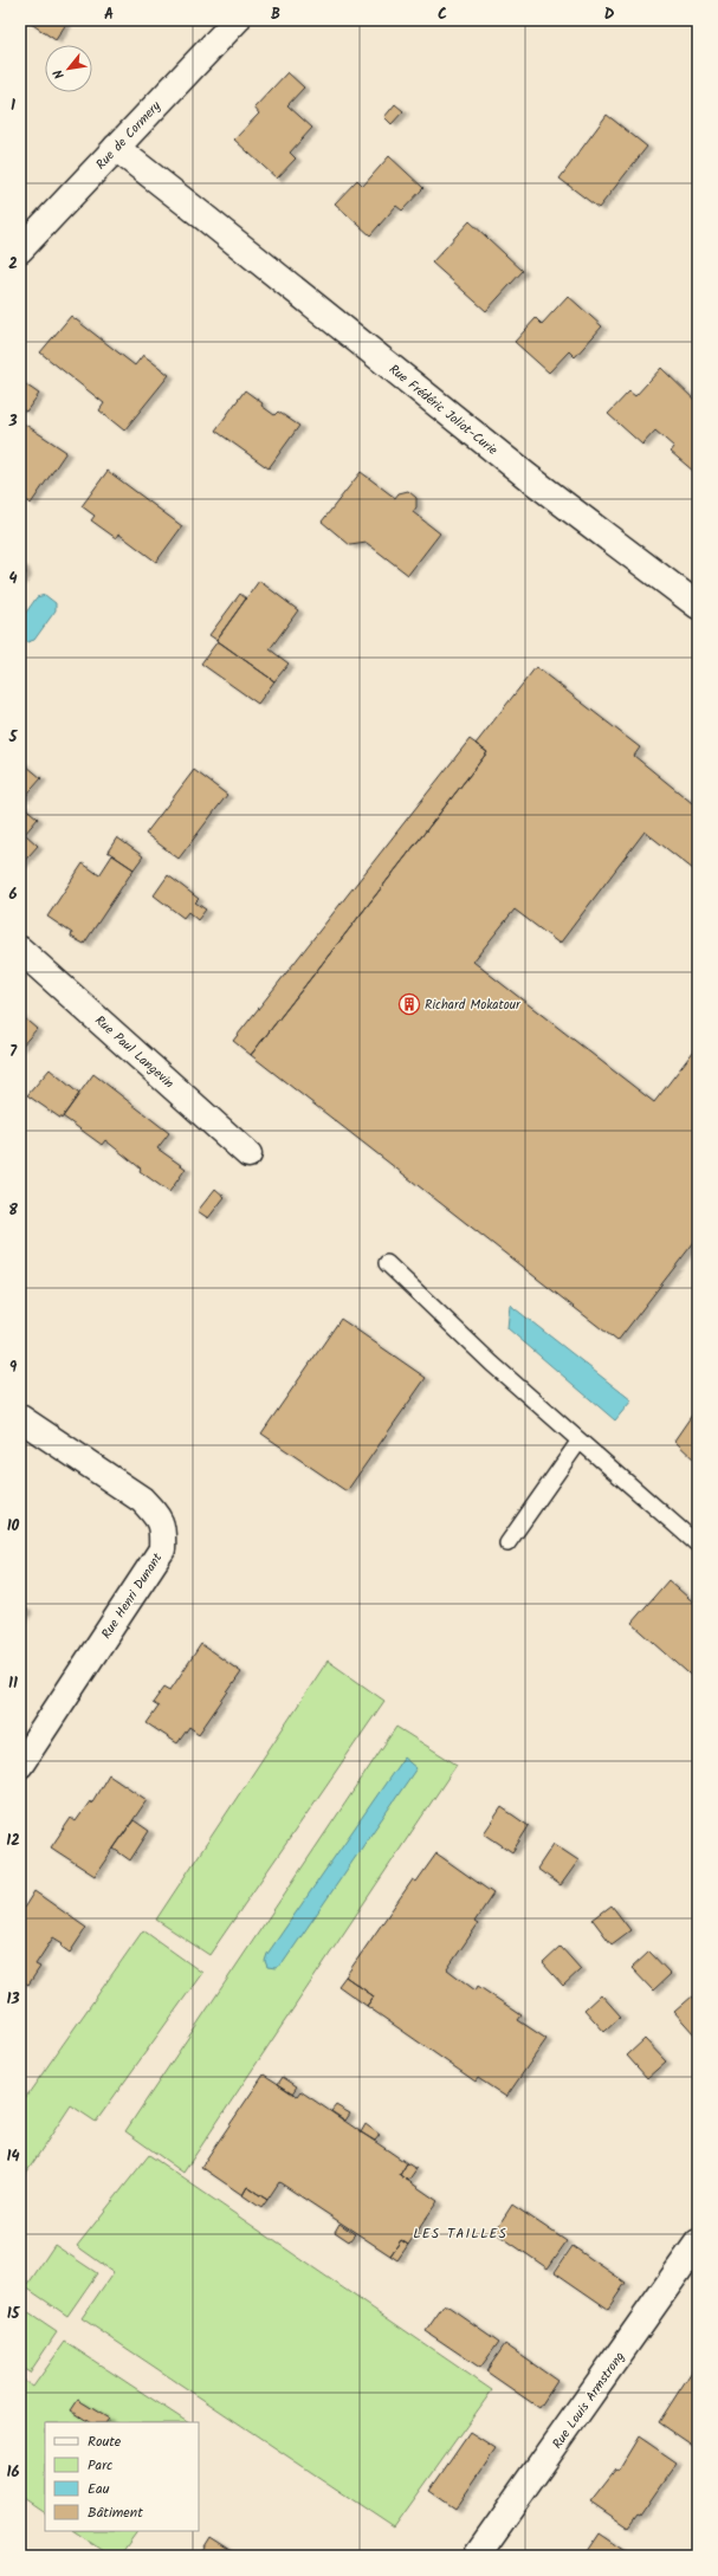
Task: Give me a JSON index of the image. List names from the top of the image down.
{
  "streets": {
    "street": [
      "Rue de Cormery",
      "Rue Frédéric Joliot-Curie",
      "Rue Paul Langevin",
      "Rue Henri Dunant",
      "Rue Louis Armstrong"
    ]
  },
  "crossings": [
    ["Rue de Cormery", "Rue Frédéric Joliot-Curie"]
  ],
  "districts": ["LES TAILLES"],
  "places": {
    "building": ["Richard Mokatour"]
  },
  "legend": [
    "Route",
    "Parc",
    "Eau",
    "Bâtiment"
  ],
  "north": "bottom left",
  "grid": {
    "columns": [
      "A",
      "B",
      "C",
      "D"
    ],
    "rows": [
      "1",
      "2",
      "3",
      "4",
      "5",
      "6",
      "7",
      "8",
      "9",
      "10",
      "11",
      "12",
      "13",
      "14",
      "15",
      "16"
    ]
  }
}
